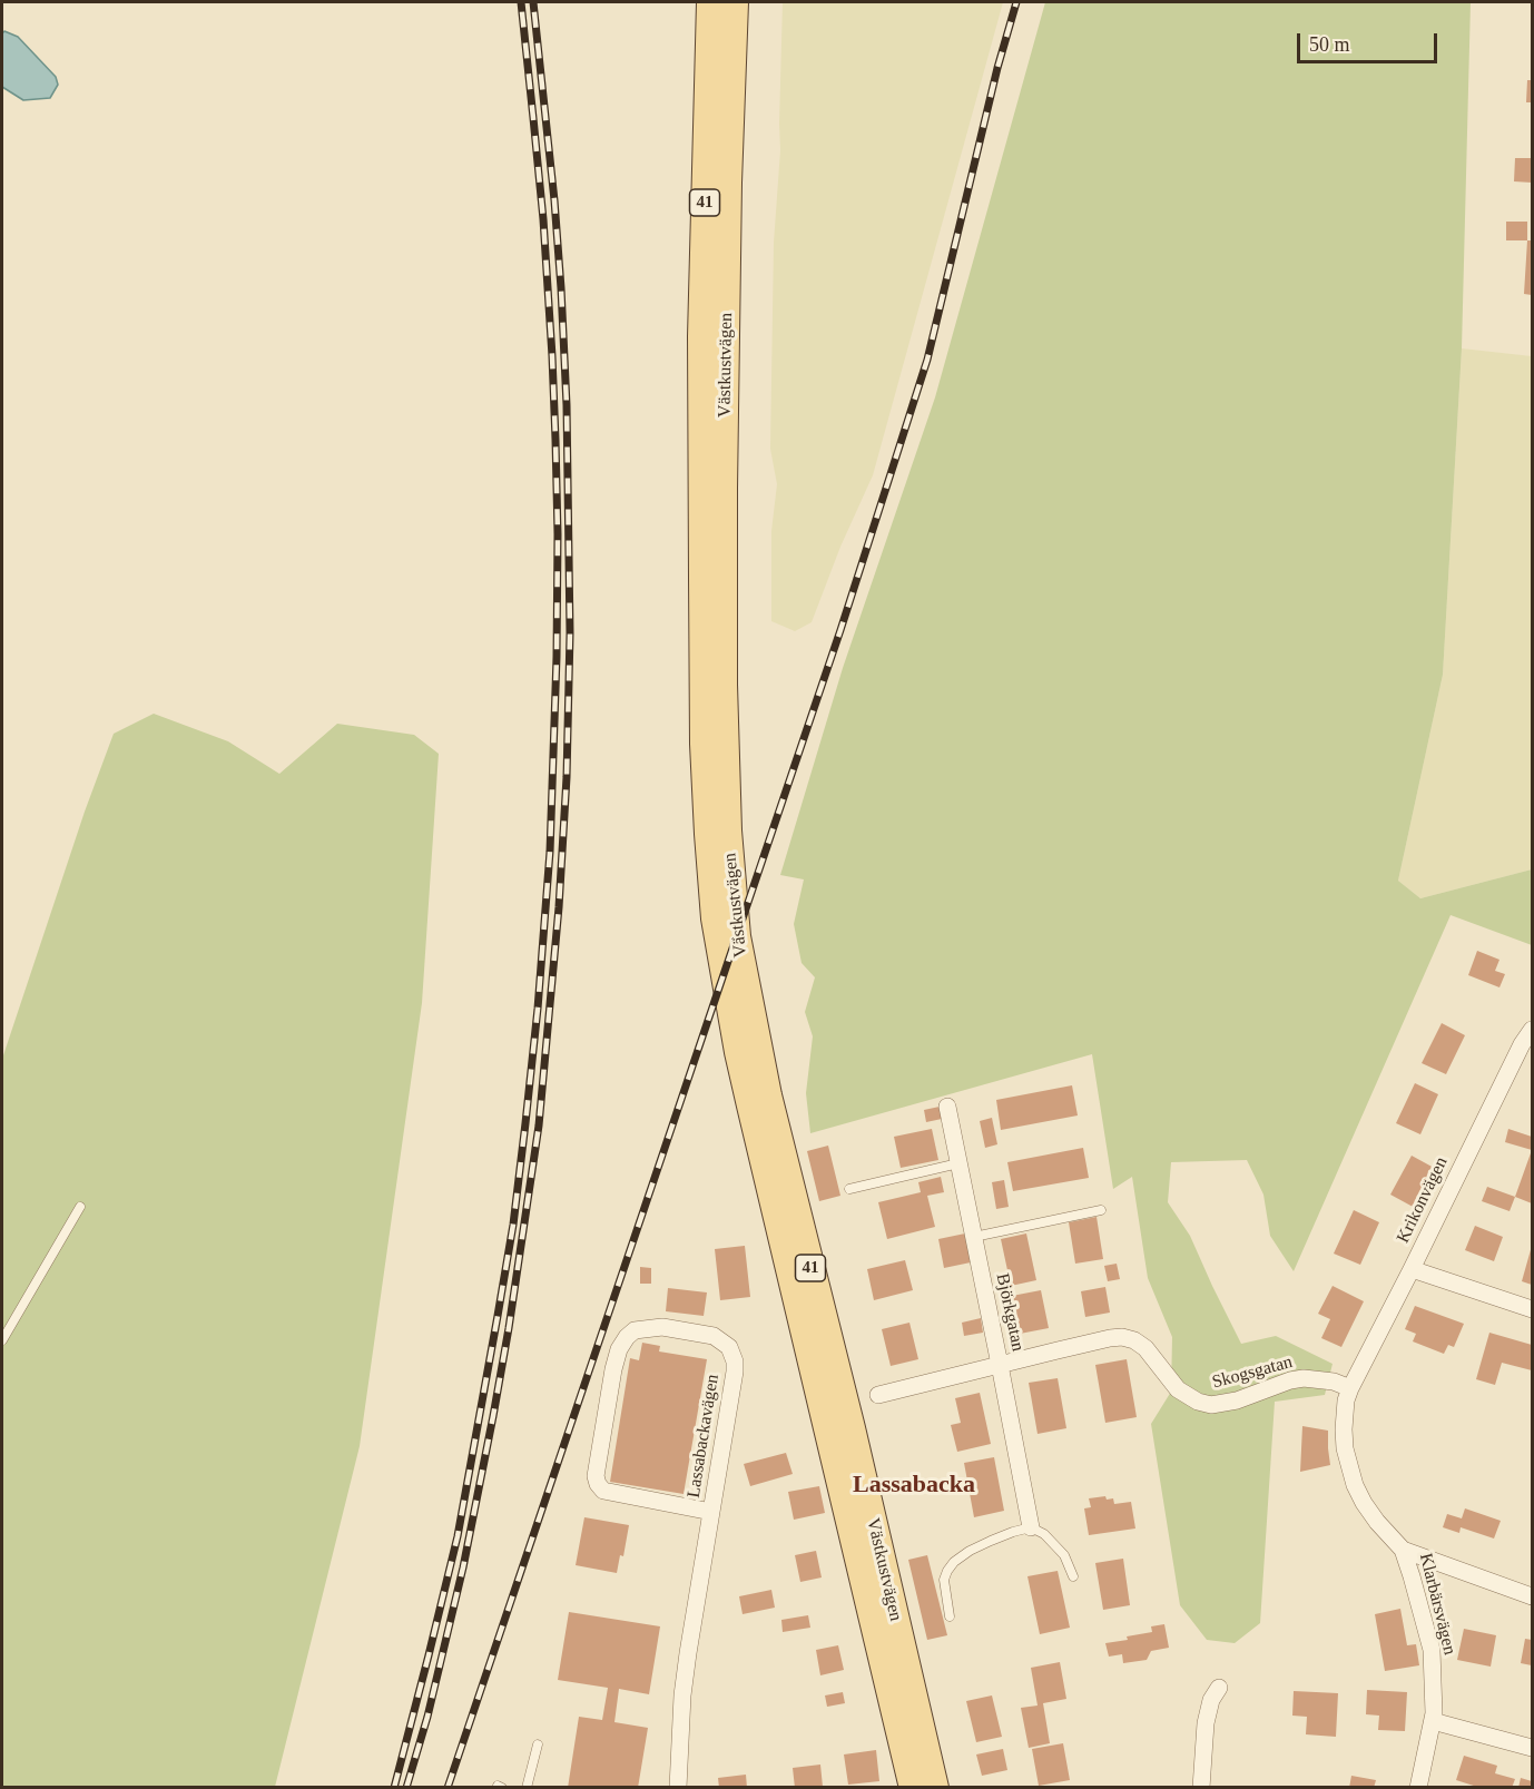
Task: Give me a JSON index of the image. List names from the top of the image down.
{
  "streets": {
    "main road": ["41", "Västkustvägen"],
    "street": [
      "Krikonvägen",
      "Björkgatan",
      "Skogsgatan",
      "Lassabackavägen",
      "Klarbärsvägen"
    ]
  },
  "crossings": [
    ["Krikonvägen", "Skogsgatan"],
    ["Björkgatan", "Skogsgatan"]
  ],
  "districts": ["Lassabacka"],
  "scale_bar": "50 m"
}
